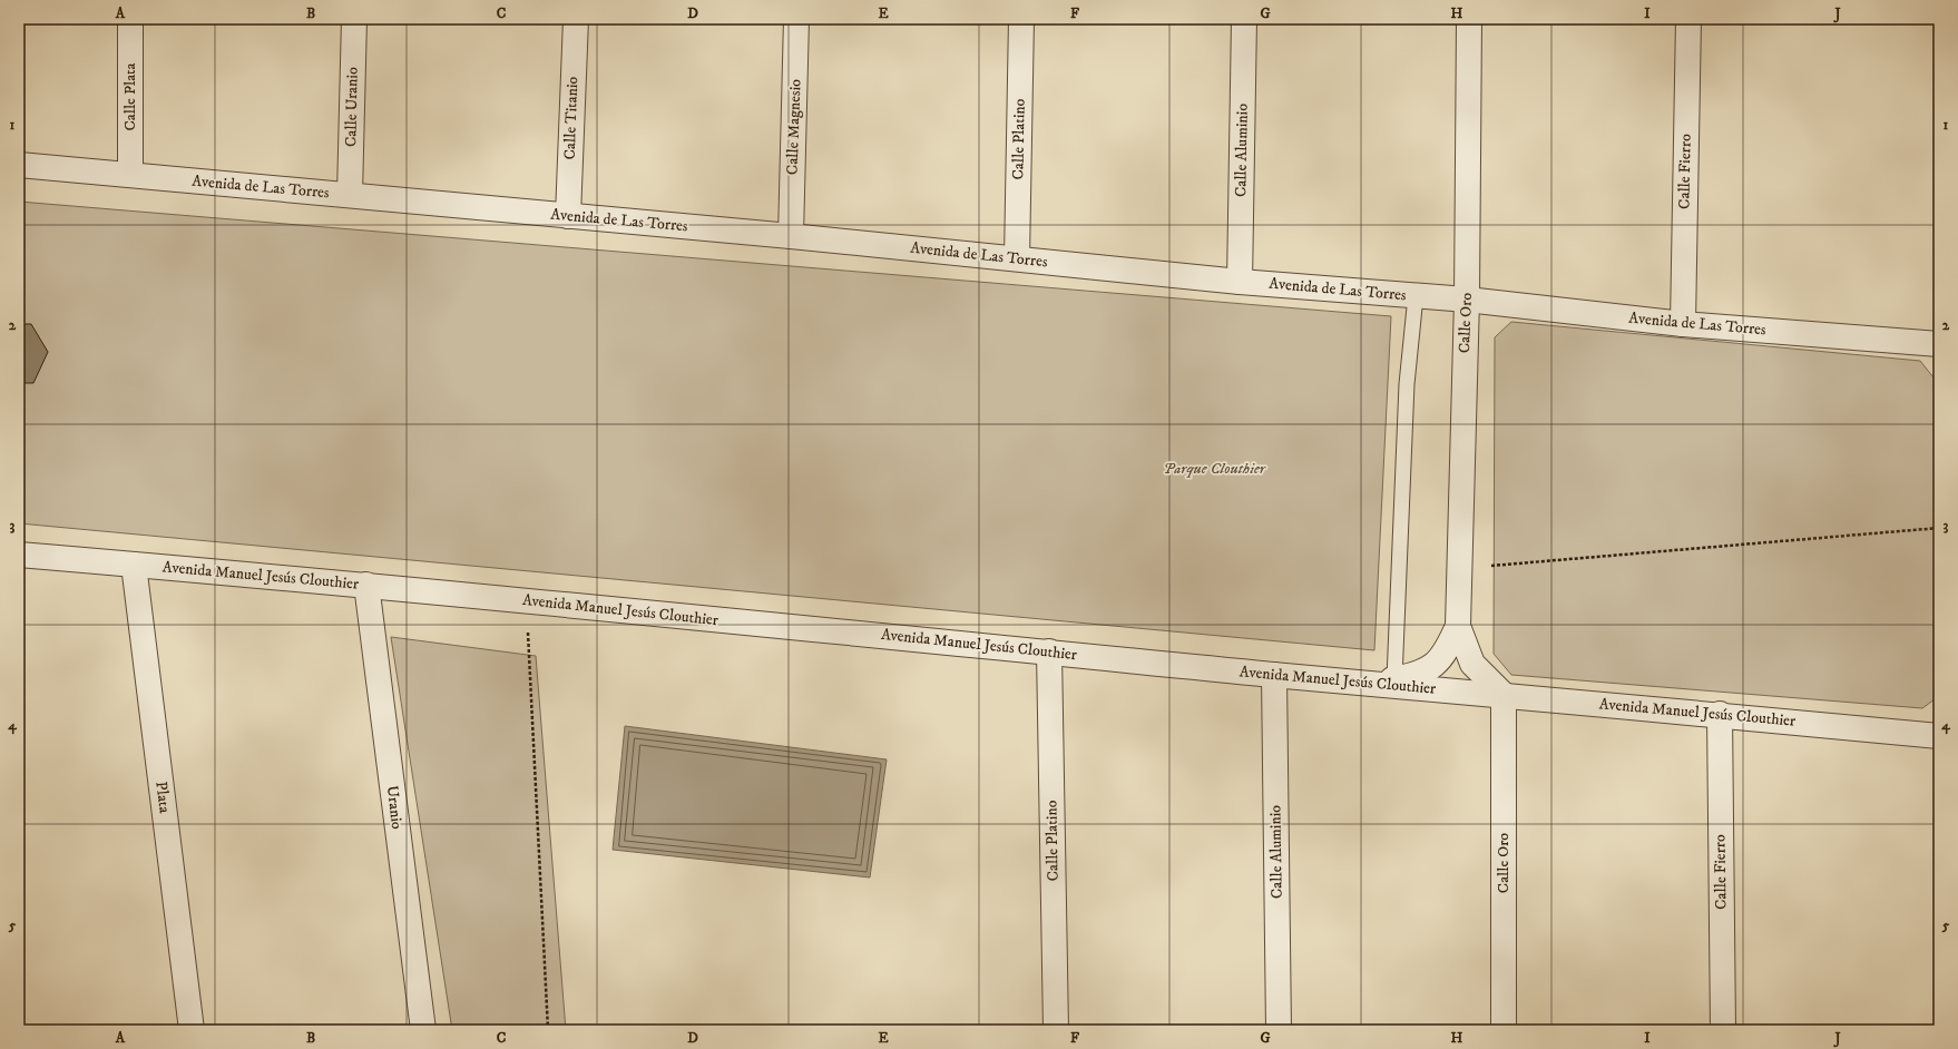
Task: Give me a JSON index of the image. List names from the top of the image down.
{
  "streets": {
    "street": [
      "Calle Plata",
      "Calle Uranio",
      "Calle Titanio",
      "Calle Magnesio",
      "Calle Platino",
      "Calle Aluminio",
      "Calle Fierro",
      "Avenida de Las Torres",
      "Calle Oro",
      "Avenida Manuel Jesús Clouthier",
      "Plata",
      "Uranio"
    ]
  },
  "crossings": [
    ["Calle Plata", "Avenida de Las Torres"],
    ["Calle Uranio", "Avenida de Las Torres"],
    ["Calle Titanio", "Avenida de Las Torres"],
    ["Calle Magnesio", "Avenida de Las Torres"],
    ["Calle Platino", "Avenida de Las Torres"],
    ["Calle Platino", "Avenida Manuel Jesús Clouthier"],
    ["Calle Aluminio", "Avenida de Las Torres"],
    ["Calle Aluminio", "Avenida Manuel Jesús Clouthier"],
    ["Calle Fierro", "Avenida de Las Torres"],
    ["Calle Fierro", "Avenida Manuel Jesús Clouthier"],
    ["Avenida de Las Torres", "Calle Oro"],
    ["Calle Oro", "Avenida Manuel Jesús Clouthier"],
    ["Avenida Manuel Jesús Clouthier", "Plata"],
    ["Avenida Manuel Jesús Clouthier", "Uranio"]
  ],
  "parks": ["Parque Clouthier"],
  "grid": {
    "columns": [
      "A",
      "B",
      "C",
      "D",
      "E",
      "F",
      "G",
      "H",
      "I",
      "J"
    ],
    "rows": [
      "1",
      "2",
      "3",
      "4",
      "5"
    ]
  }
}
